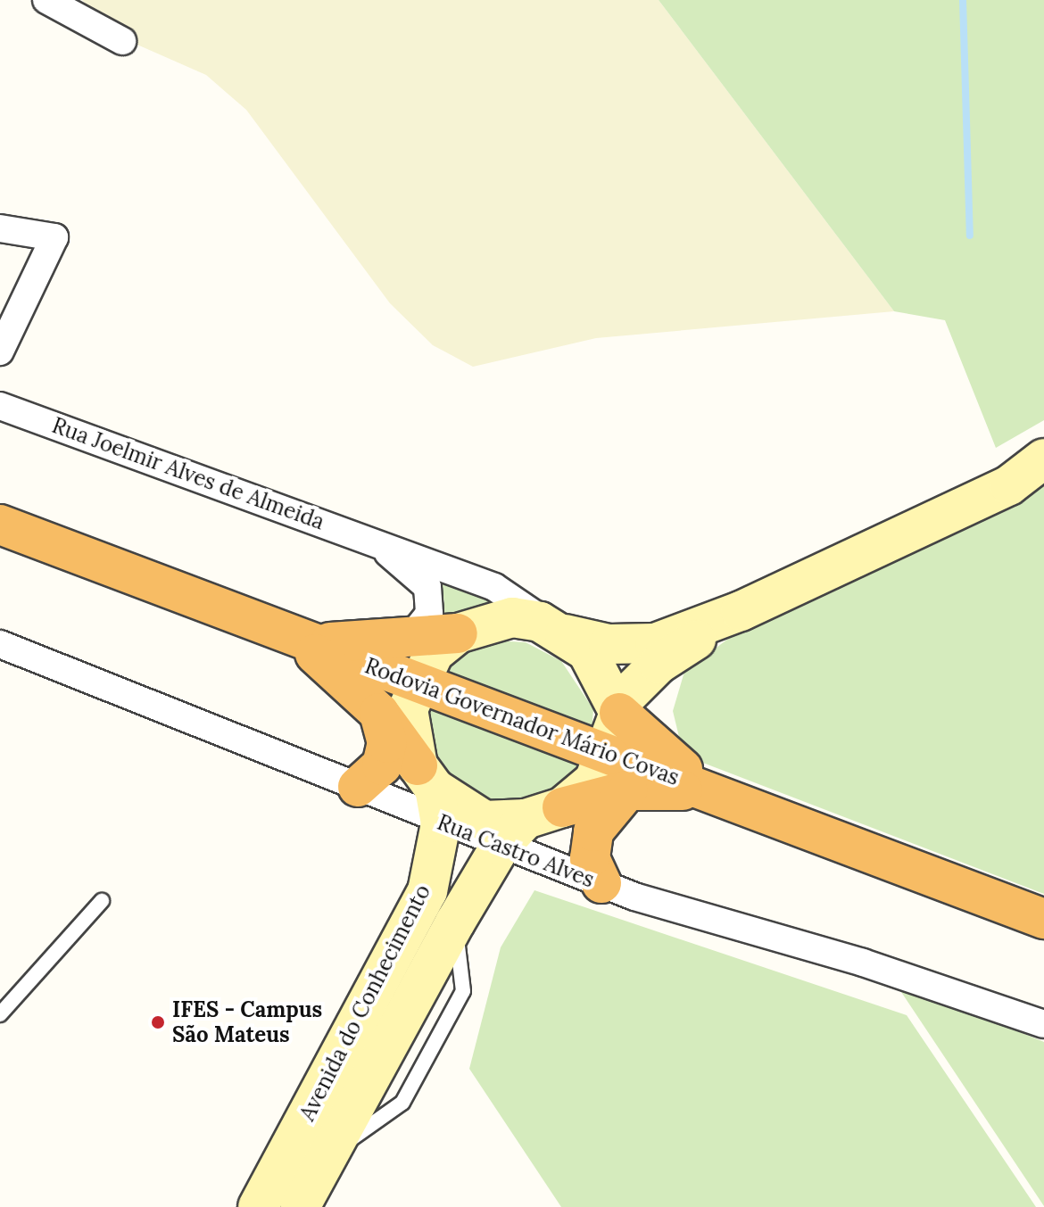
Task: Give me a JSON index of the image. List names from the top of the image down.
{
  "streets": {
    "highway": ["Rodovia Governador Mário Covas"],
    "main road": ["Avenida do Conhecimento"],
    "street": ["Rua Joelmir Alves de Almeida", "Rua Castro Alves"]
  },
  "crossings": [
    ["Rua Castro Alves", "Avenida do Conhecimento"]
  ],
  "places": ["IFES - Campus São Mateus"]
}
